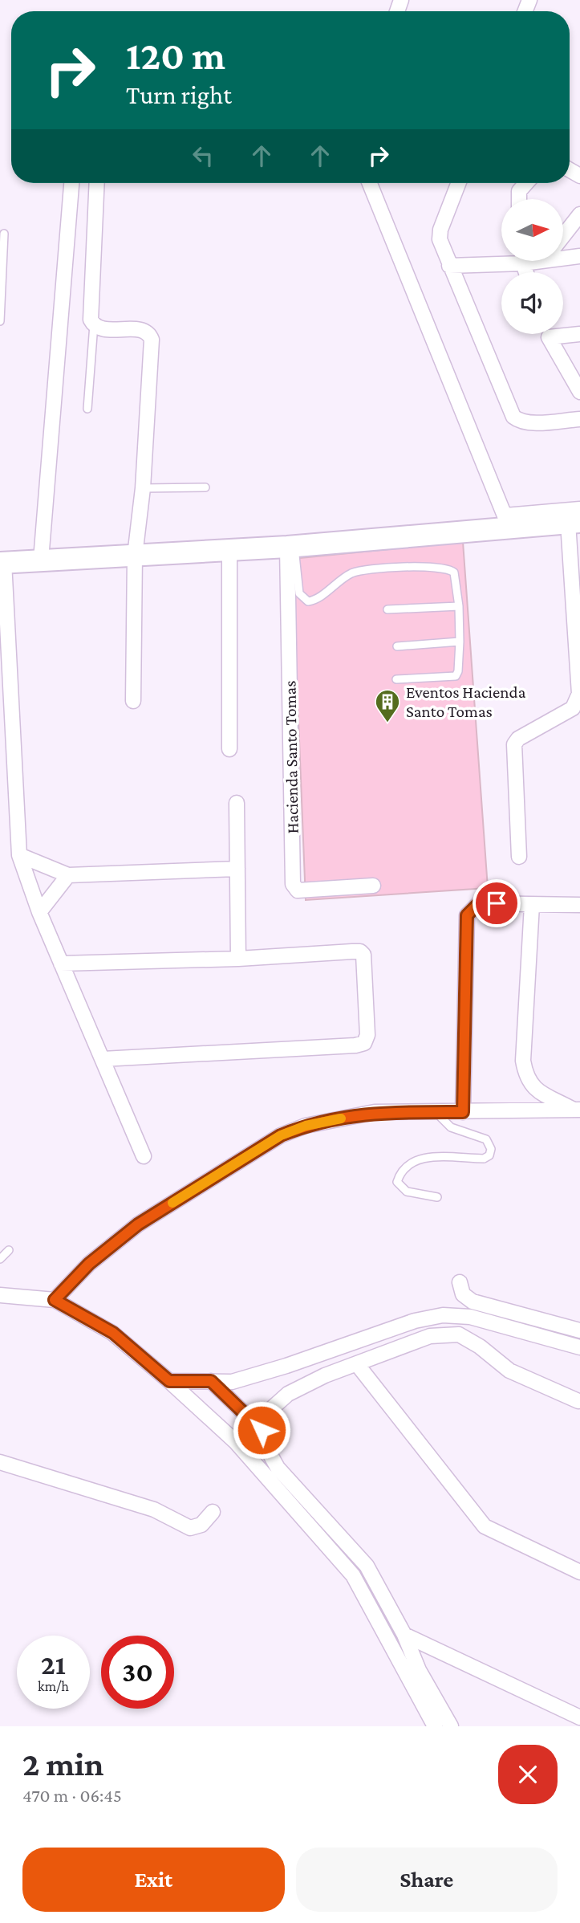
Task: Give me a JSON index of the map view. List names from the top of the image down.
{
  "streets": {
    "street": ["Hacienda Santo Tomas"]
  },
  "places": {
    "building": ["Eventos Hacienda Santo Tomas"]
  },
  "north": "right",
  "page": {
    "turn": ["120 m", "Turn right"],
    "speed": "21 km/h",
    "limit": "30",
    "heading": ["2 min", "470 m · 06:45"],
    "buttons": ["Exit", "Share"]
  }
}
